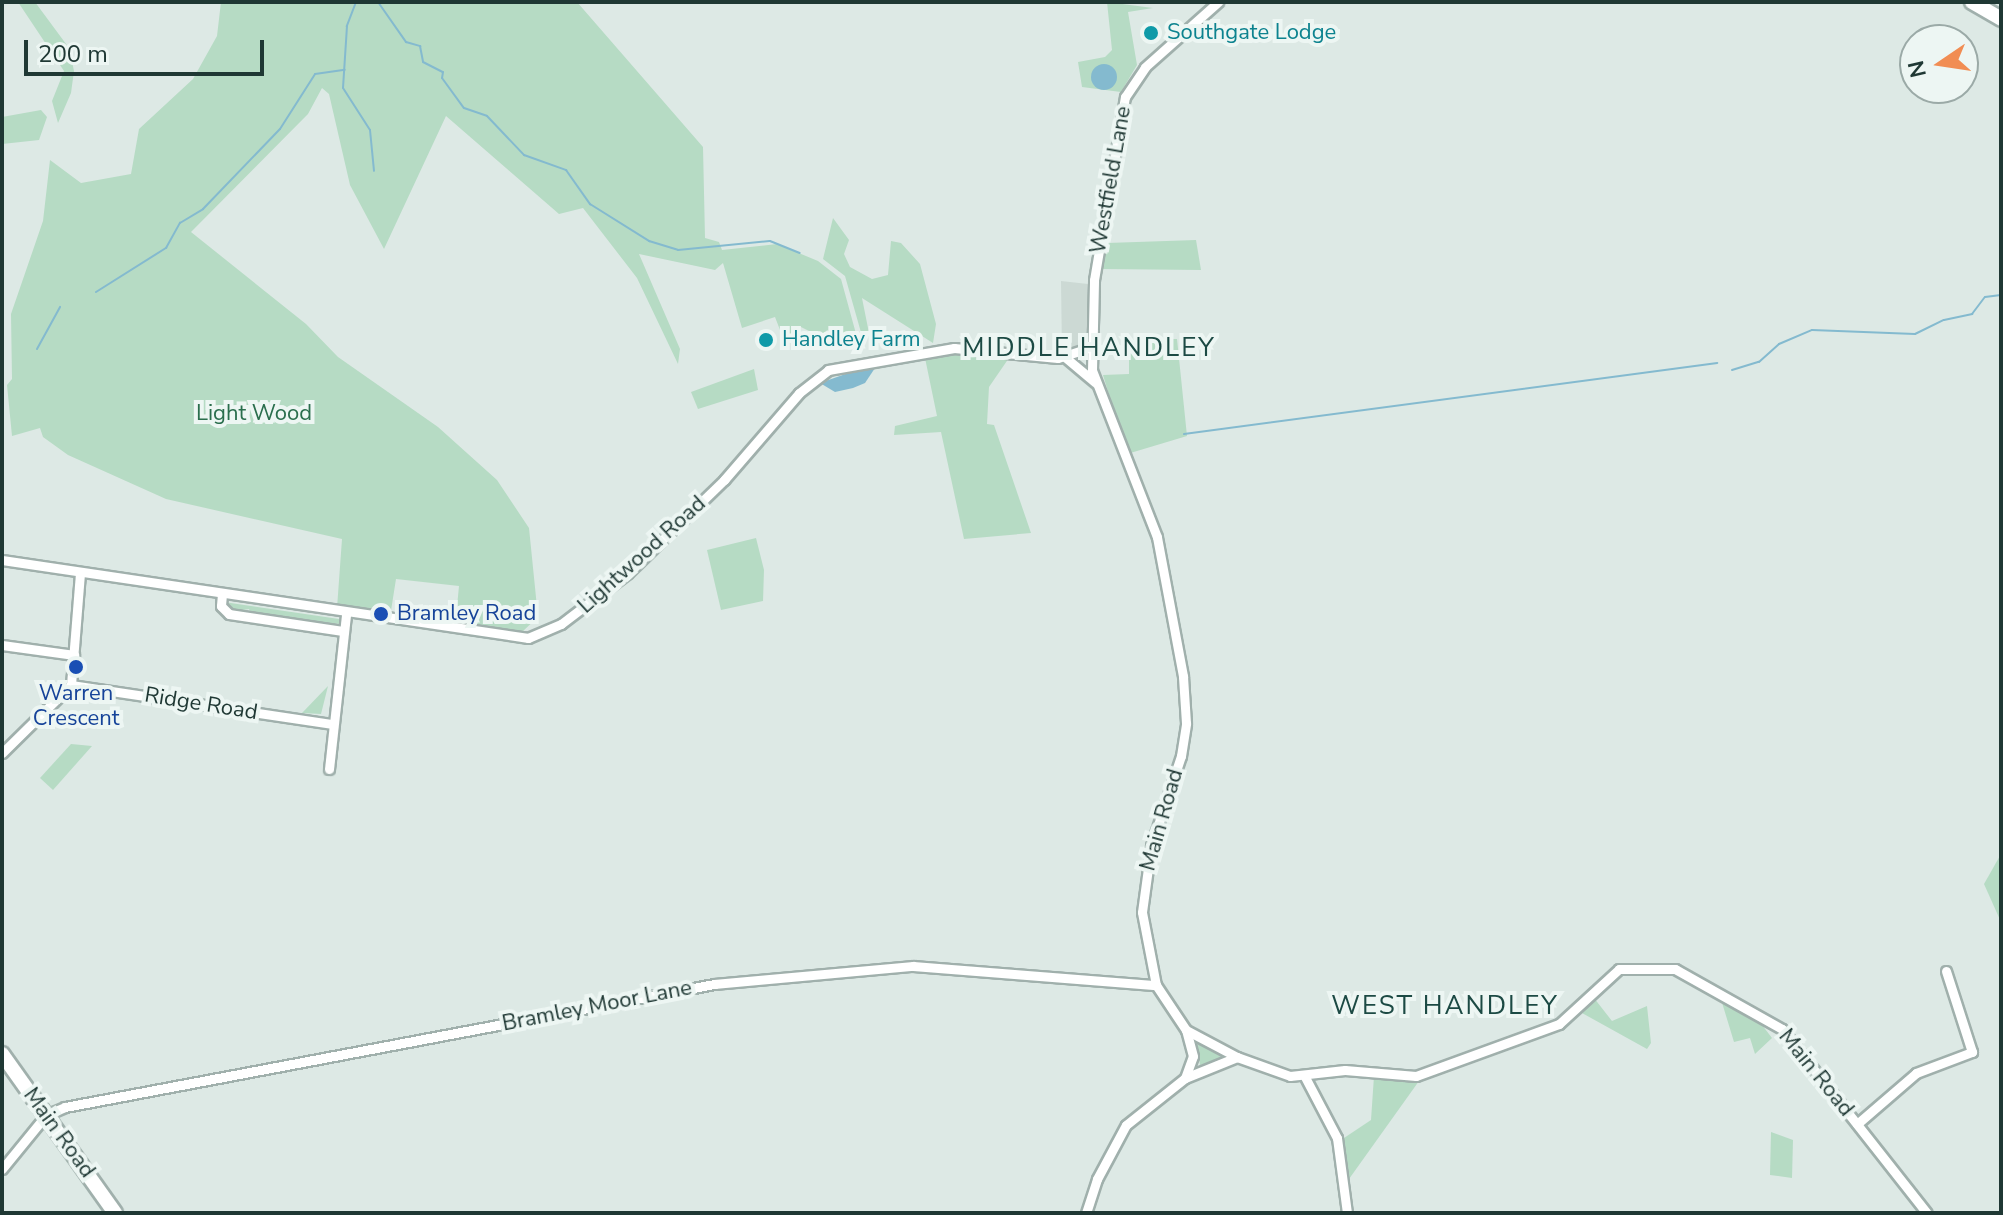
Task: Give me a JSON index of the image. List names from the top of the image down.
{
  "streets": {
    "main road": ["Main Road"],
    "street": [
      "Westfield Lane",
      "Lightwood Road",
      "Ridge Road",
      "Bramley Moor Lane"
    ]
  },
  "crossings": [
    ["Westfield Lane", "Lightwood Road"],
    ["Westfield Lane", "Main Road"],
    ["Lightwood Road", "Main Road"],
    ["Main Road", "Bramley Moor Lane"]
  ],
  "districts": ["MIDDLE HANDLEY", "WEST HANDLEY"],
  "parks": ["Light Wood"],
  "places": [
    "Southgate Lodge",
    "Handley Farm",
    "Bramley Road",
    "Warren Crescent"
  ],
  "scale_bar": "200 m",
  "north": "left"
}
